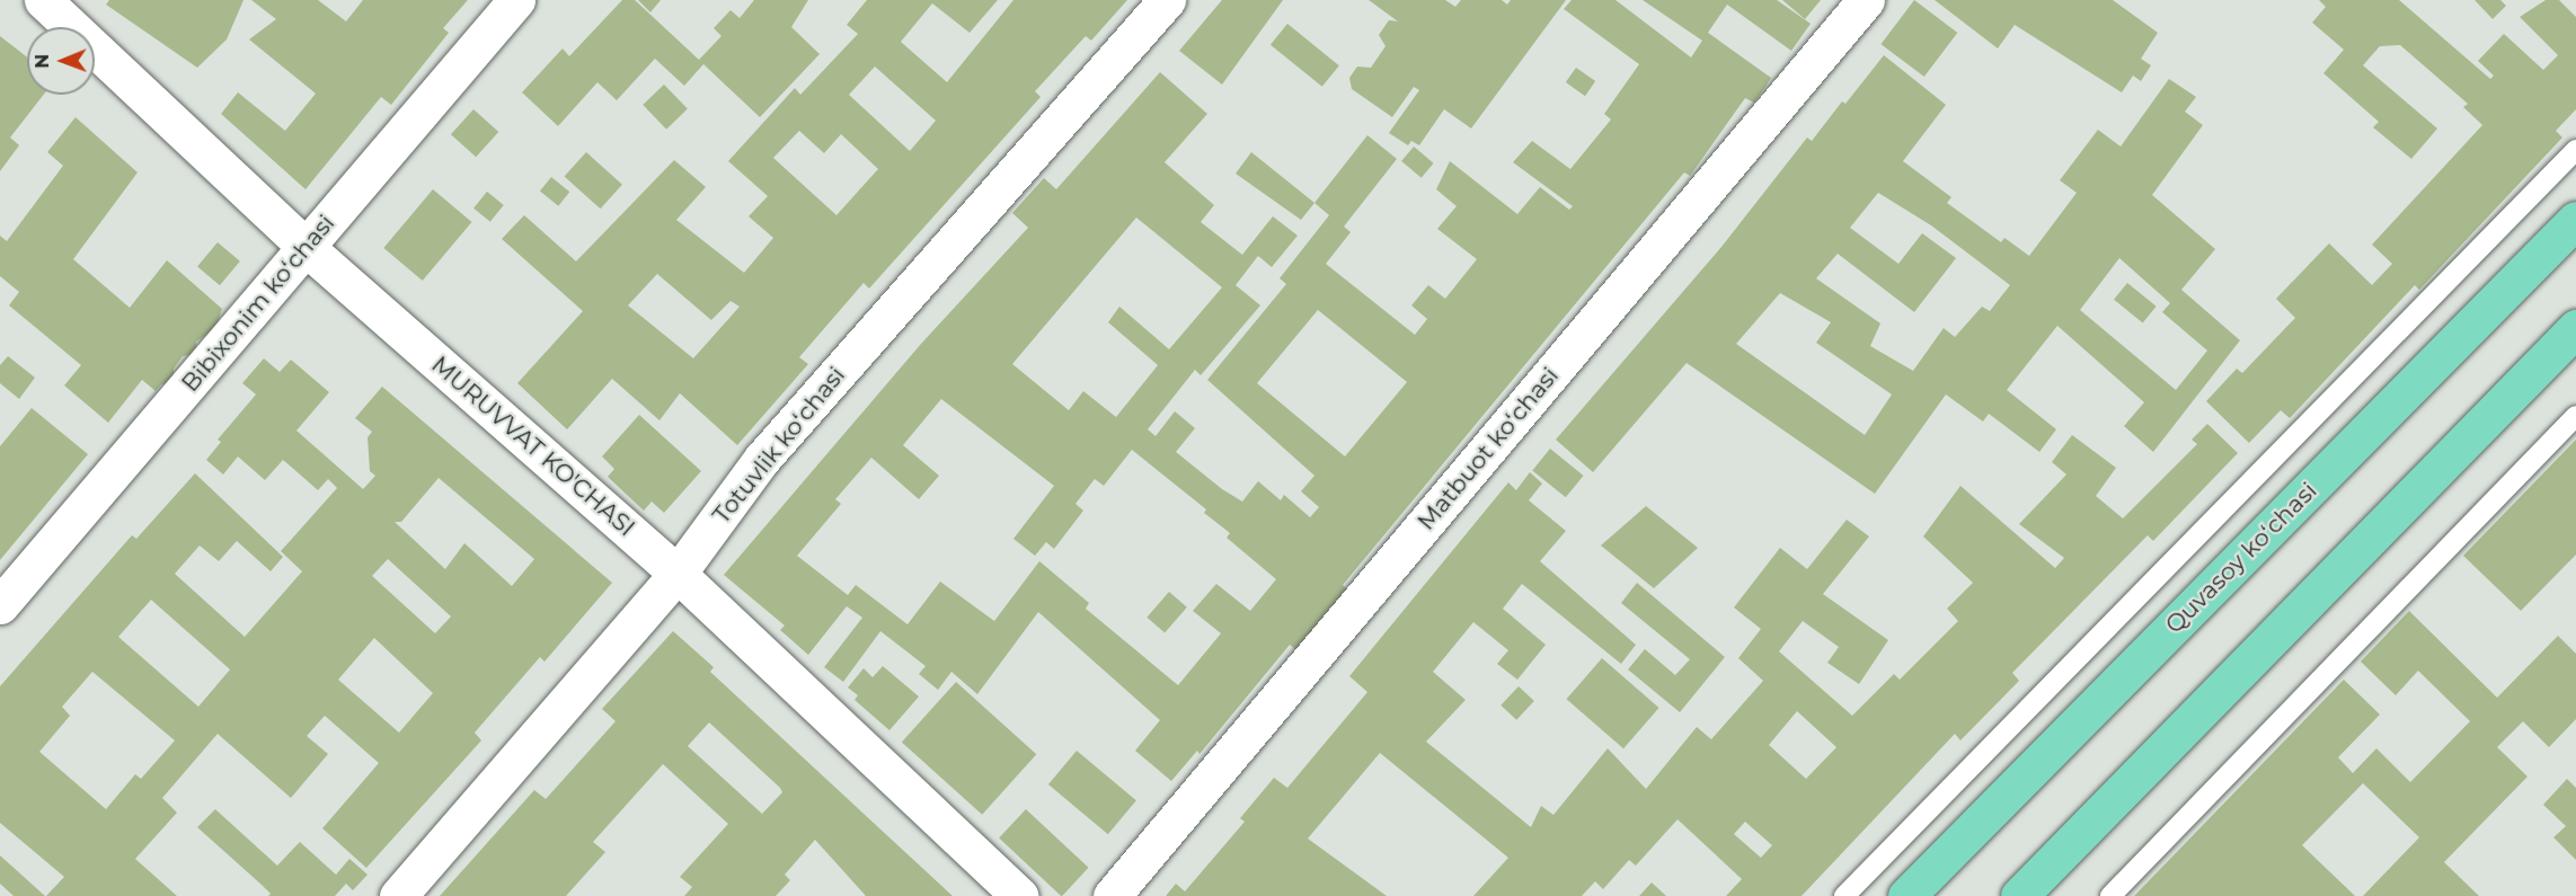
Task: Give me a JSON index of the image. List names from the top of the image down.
{
  "streets": {
    "main road": ["Quvasoy koʻchasi"],
    "street": [
      "Bibixonim koʻchasi",
      "Totuvlik koʻchasi",
      "MURUVVAT KO'CHASI",
      "Matbuot koʻchasi"
    ]
  },
  "crossings": [
    ["Bibixonim koʻchasi", "MURUVVAT KO'CHASI"],
    ["Totuvlik koʻchasi", "MURUVVAT KO'CHASI"]
  ],
  "north": "left"
}
